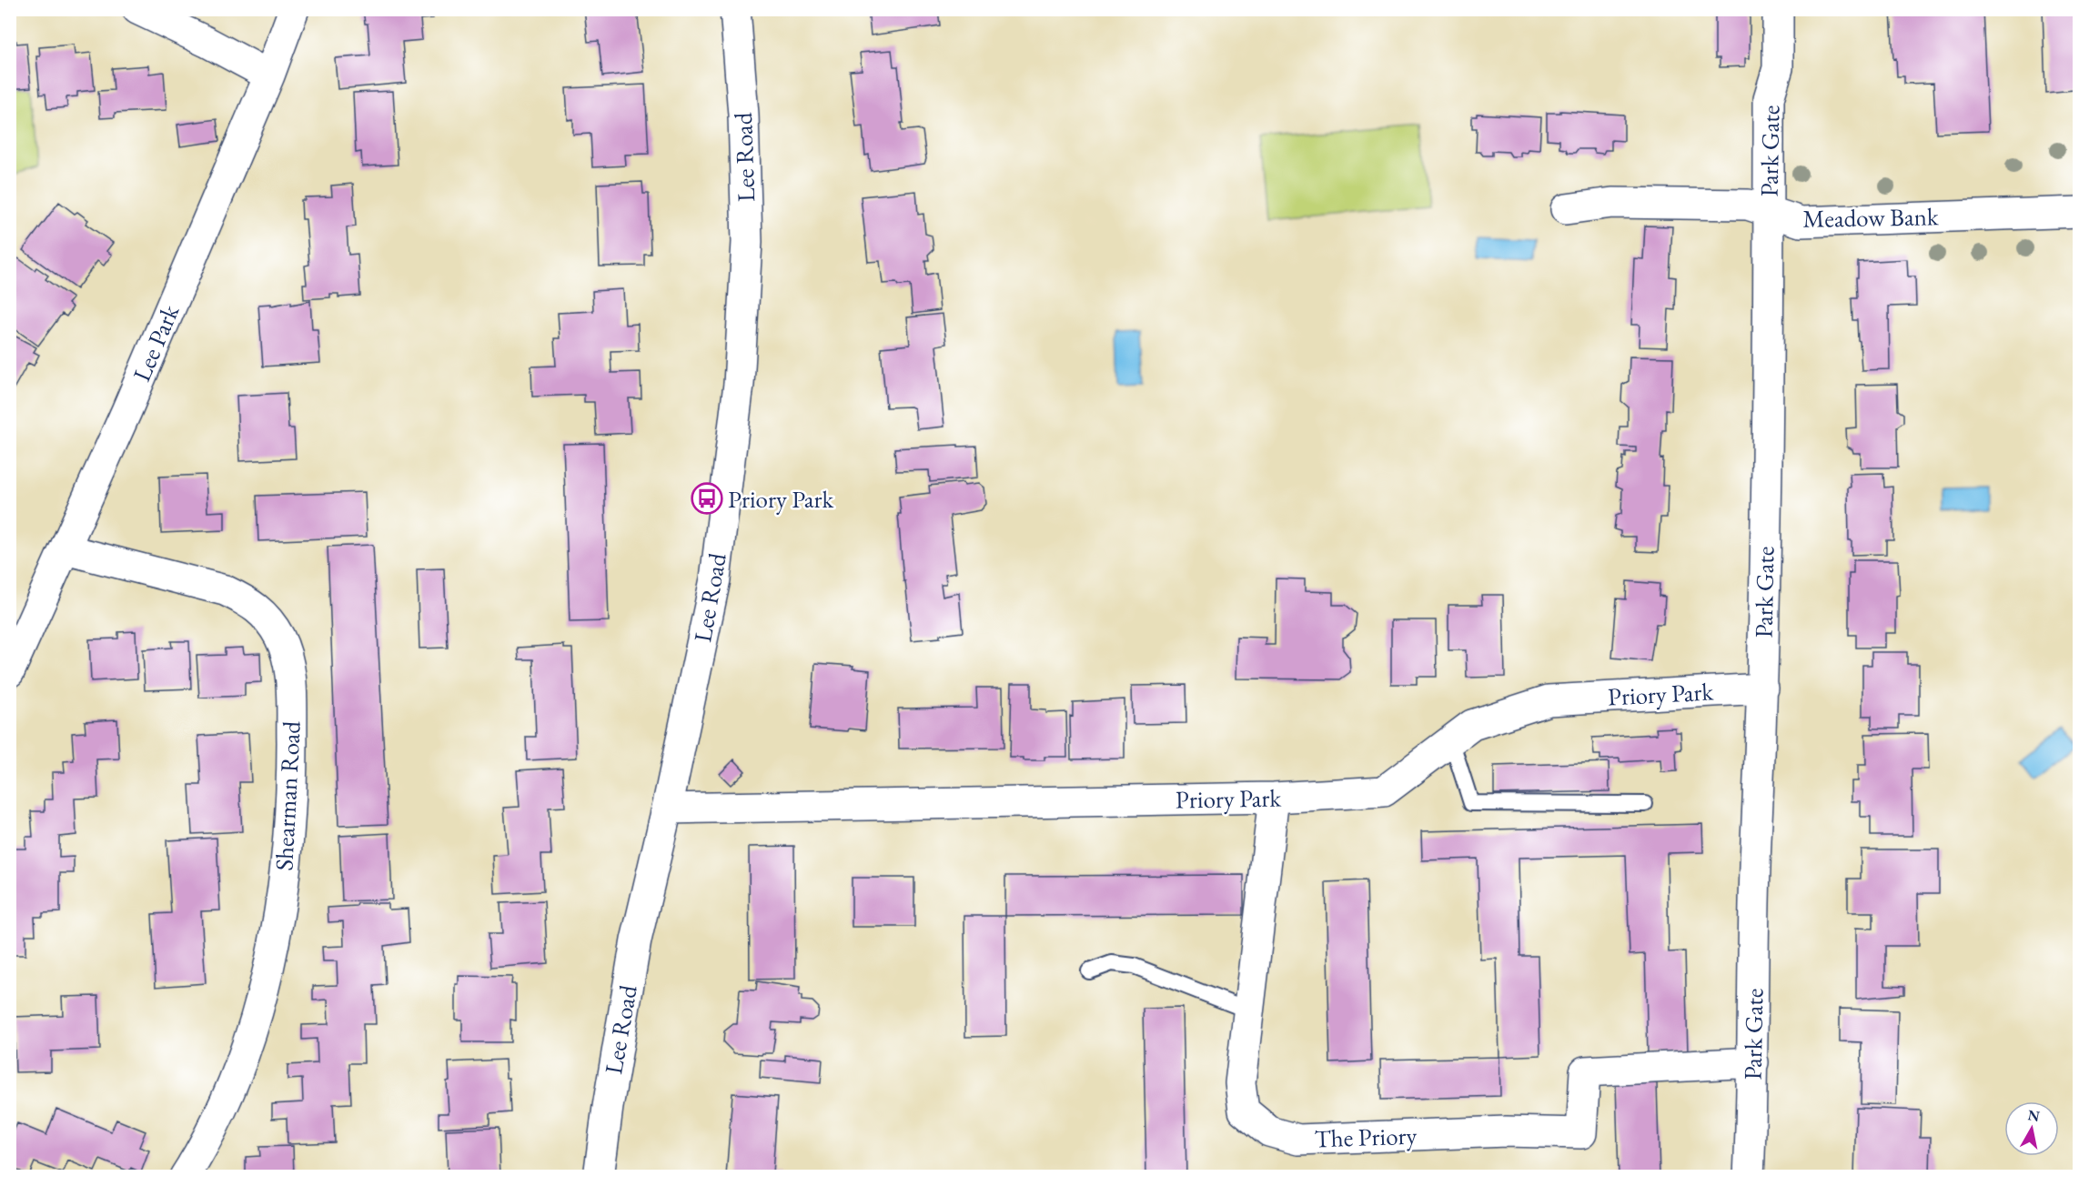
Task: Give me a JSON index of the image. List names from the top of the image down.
{
  "streets": {
    "street": [
      "Park Gate",
      "Lee Road",
      "Meadow Bank",
      "Lee Park",
      "Priory Park",
      "Shearman Road",
      "The Priory"
    ]
  },
  "crossings": [
    ["Park Gate", "Meadow Bank"],
    ["Park Gate", "Priory Park"],
    ["Park Gate", "The Priory"],
    ["Lee Road", "Priory Park"],
    ["Lee Park", "Shearman Road"],
    ["Priory Park", "The Priory"]
  ],
  "places": {
    "bus stop": ["Priory Park"]
  },
  "north": "top"
}
